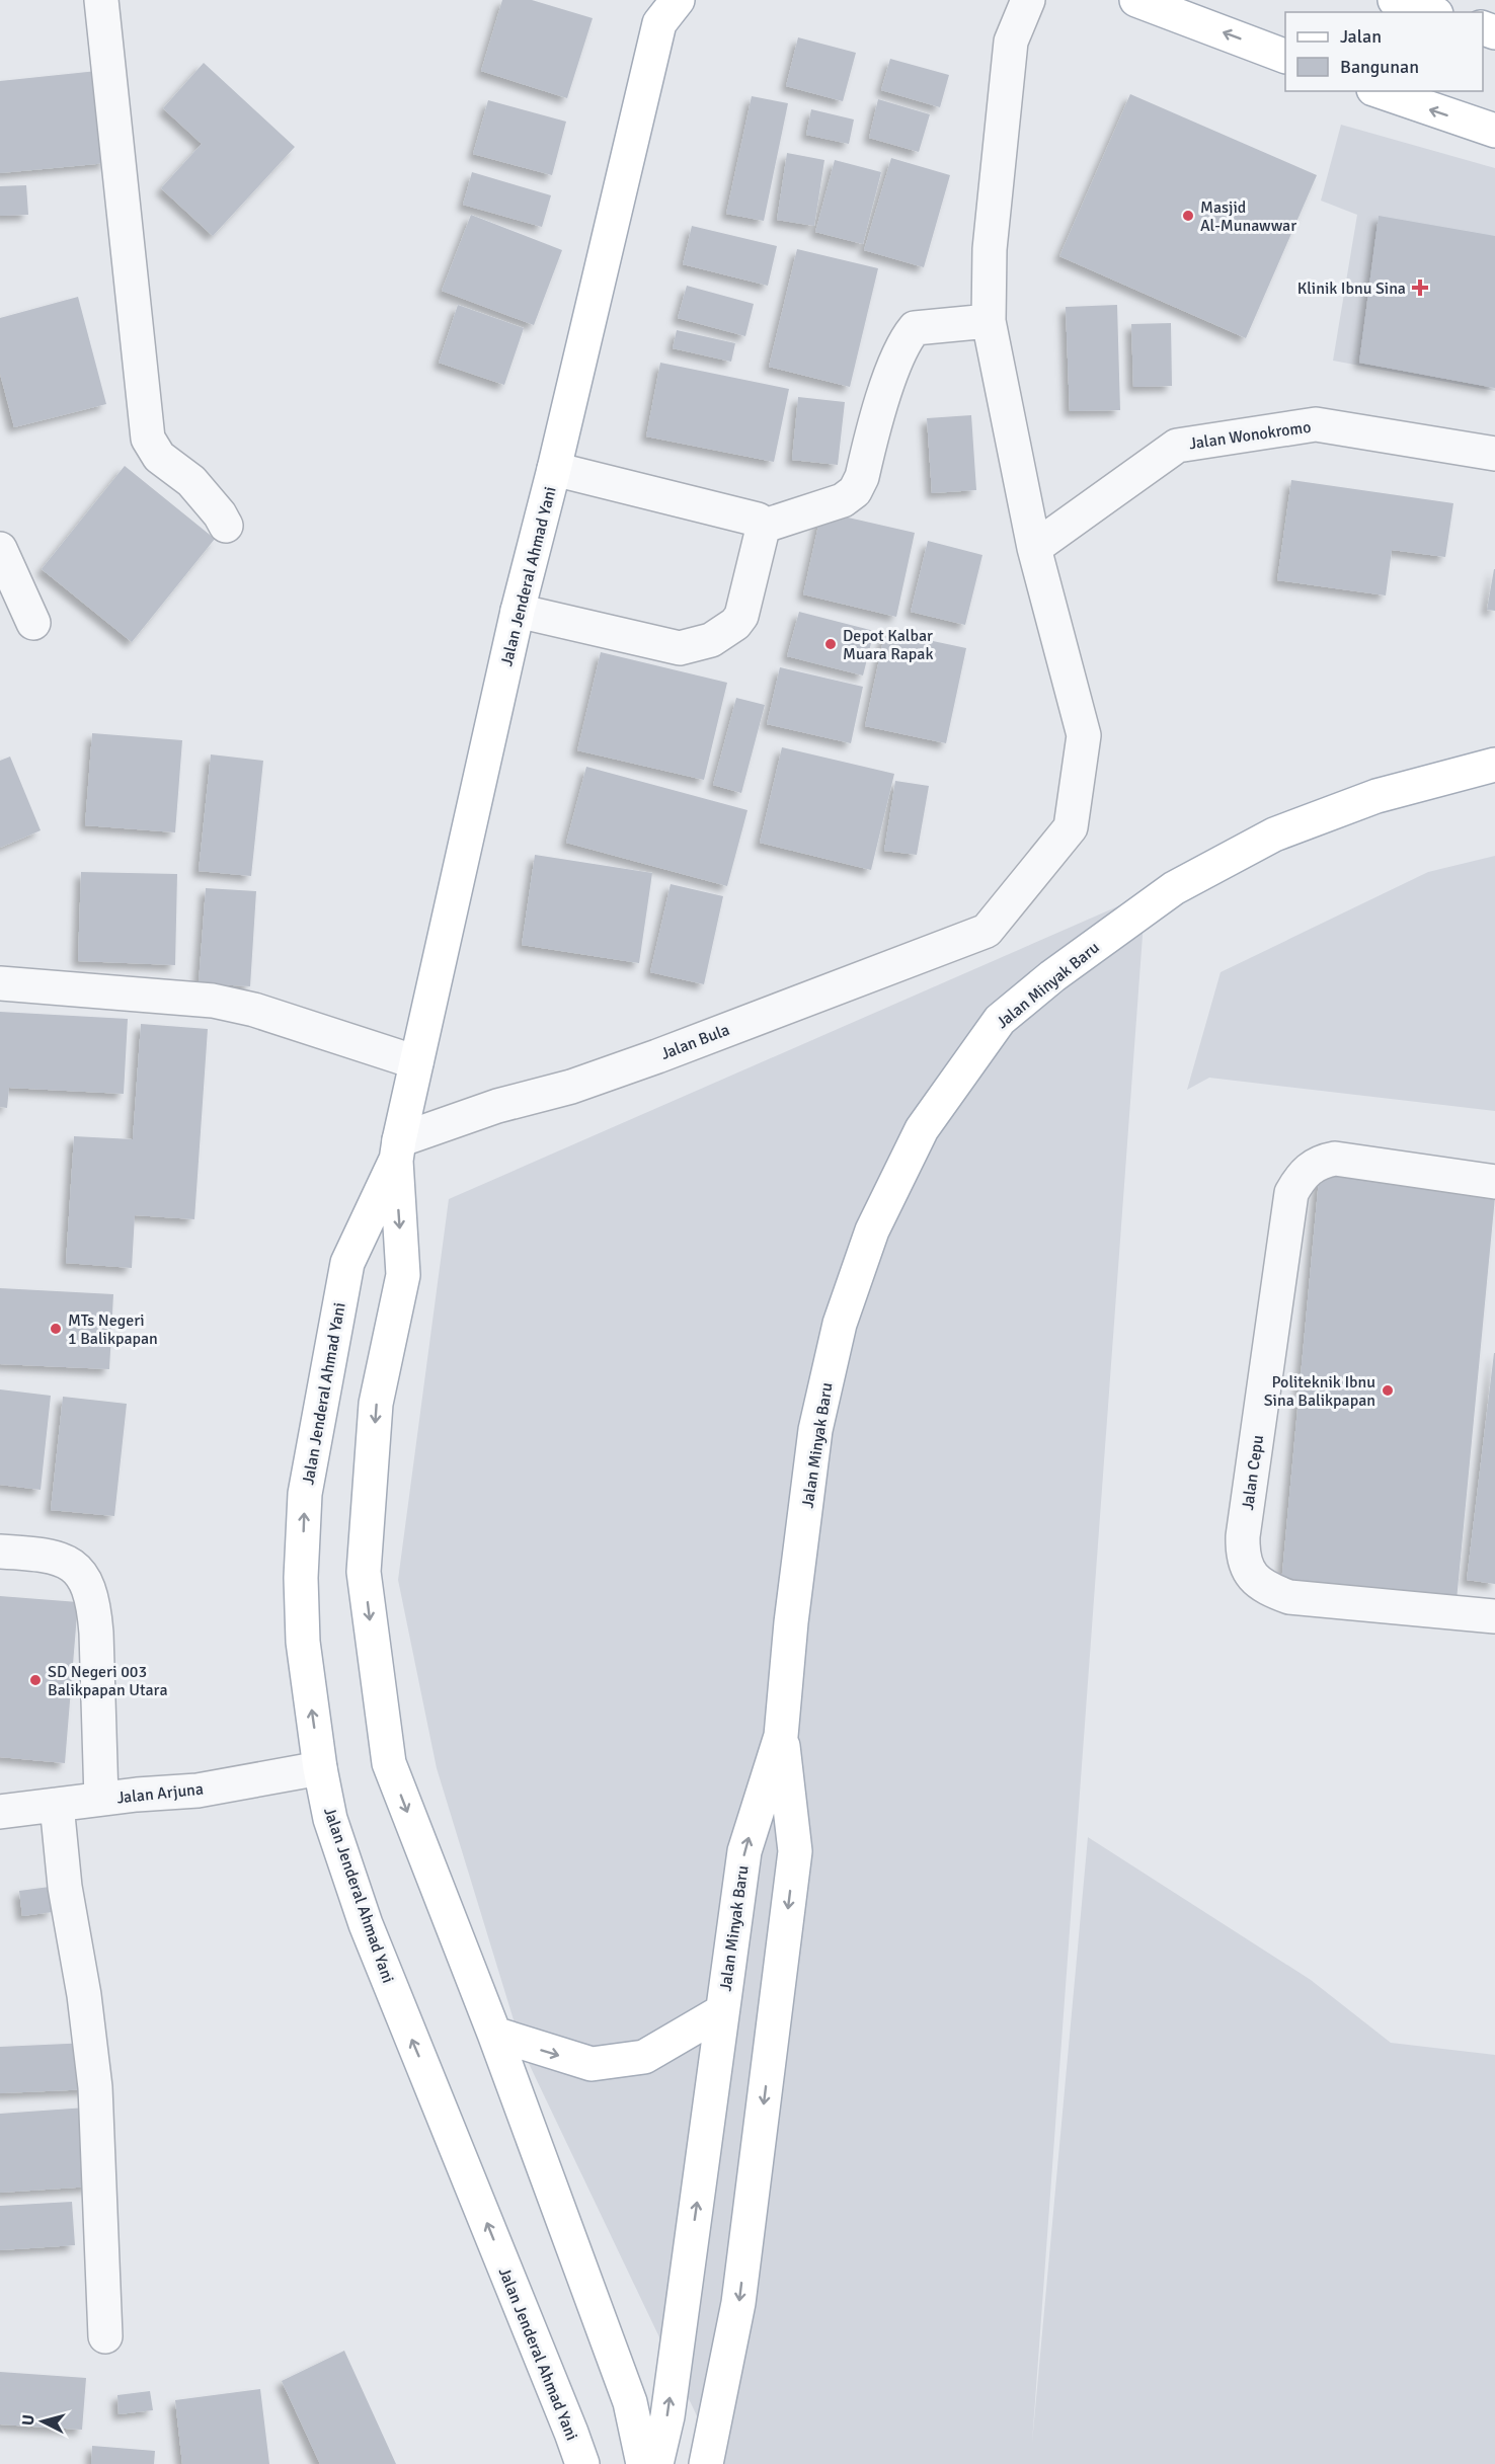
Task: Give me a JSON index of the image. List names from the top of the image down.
{
  "streets": {
    "main road": ["Jalan Jenderal Ahmad Yani", "Jalan Minyak Baru"],
    "street": [
      "Jalan Wonokromo",
      "Jalan Bula",
      "Jalan Cepu",
      "Jalan Arjuna"
    ]
  },
  "crossings": [
    ["Jalan Wonokromo", "Jalan Bula"],
    ["Jalan Jenderal Ahmad Yani", "Jalan Bula"],
    ["Jalan Jenderal Ahmad Yani", "Jalan Arjuna"]
  ],
  "places": {
    "other": [
      "Masjid Al-Munawwar",
      "Depot Kalbar Muara Rapak",
      "MTs Negeri 1 Balikpapan",
      "Politeknik Ibnu Sina Balikpapan",
      "SD Negeri 003 Balikpapan Utara"
    ],
    "health": ["Klinik Ibnu Sina"]
  },
  "legend": ["Jalan", "Bangunan"],
  "north": "left"
}
